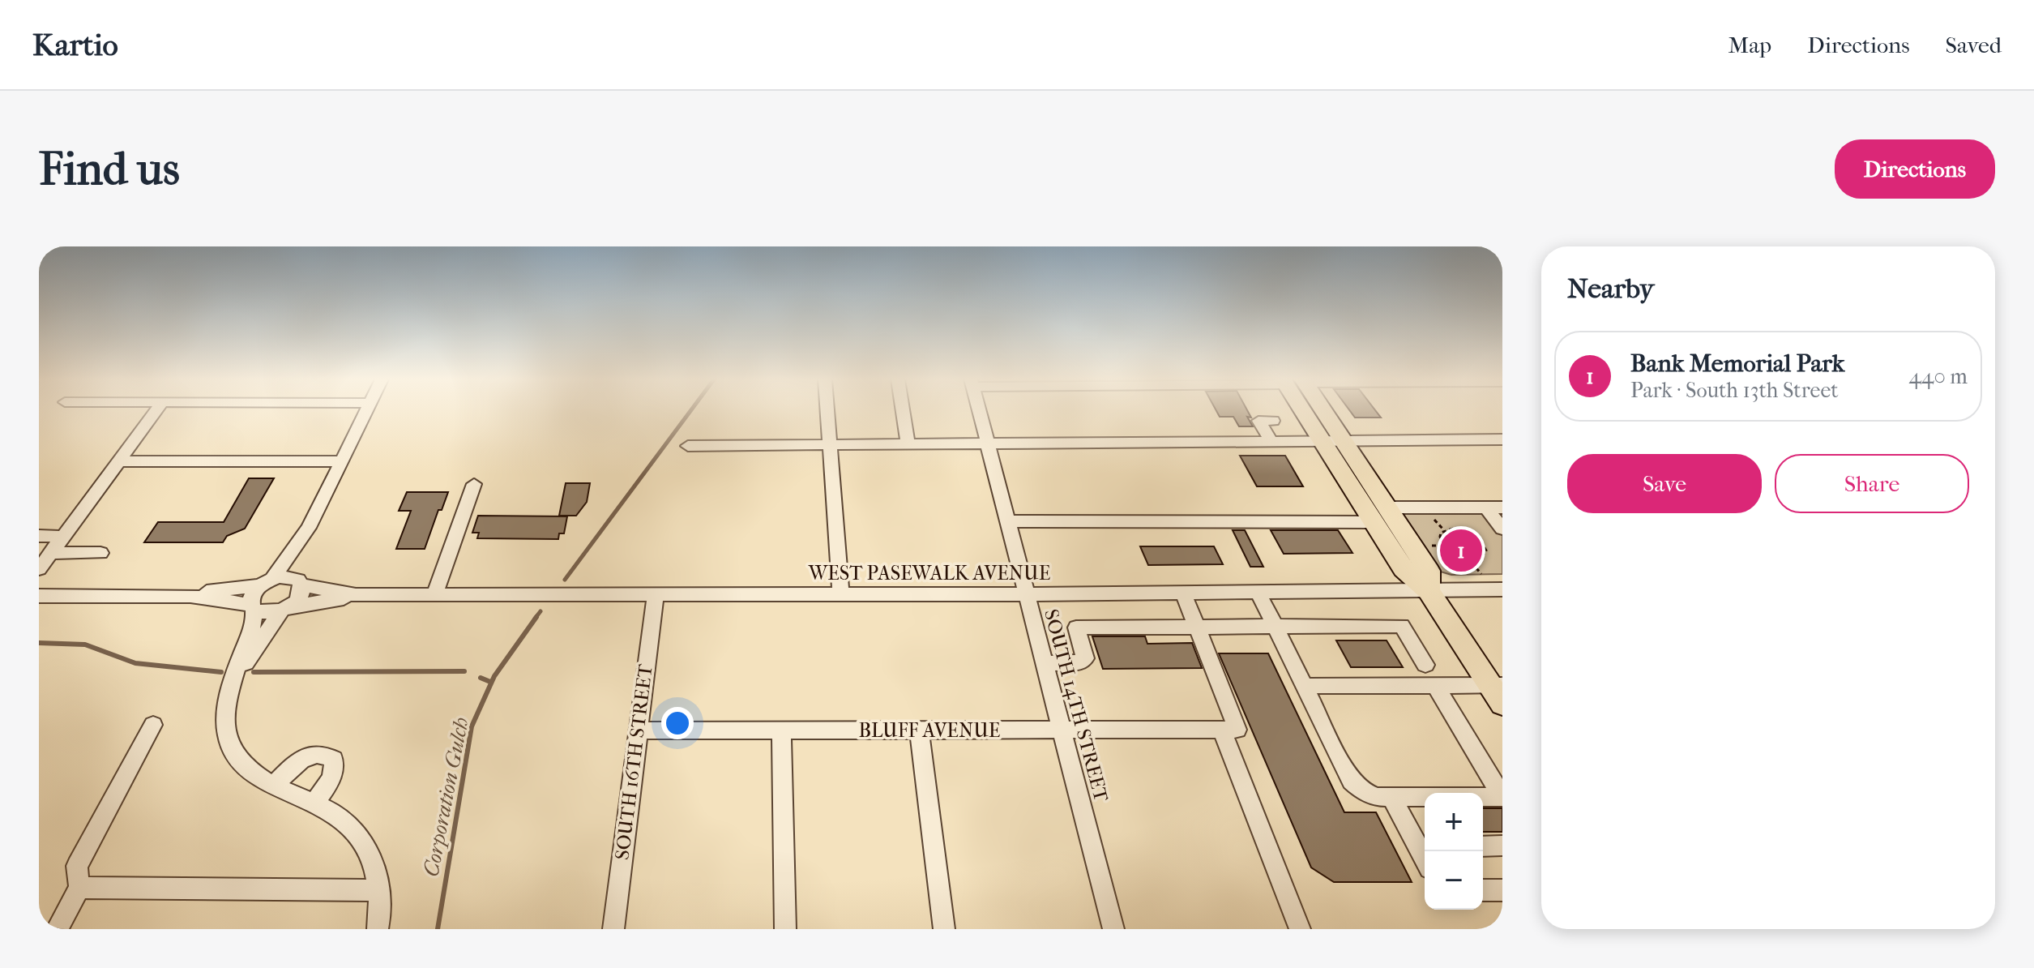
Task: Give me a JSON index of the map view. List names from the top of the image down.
{
  "streets": {
    "street": [
      "WEST PASEWALK AVENUE",
      "SOUTH 14TH STREET",
      "BLUFF AVENUE",
      "SOUTH 16TH STREET"
    ]
  },
  "crossings": [
    ["WEST PASEWALK AVENUE", "SOUTH 14TH STREET"],
    ["WEST PASEWALK AVENUE", "SOUTH 16TH STREET"],
    ["SOUTH 14TH STREET", "BLUFF AVENUE"],
    ["BLUFF AVENUE", "SOUTH 16TH STREET"]
  ],
  "water": ["Corporation Gulch"],
  "page": {
    "header": "Kartio",
    "nav": ["Map", "Directions", "Saved"],
    "buttons": [
      "Directions",
      ["Save", "Share"]
    ],
    "title": "Find us",
    "heading": "Nearby",
    "list": [
      {
        "mark": "1",
        "name": "Bank Memorial Park",
        "note": "Park · South 13th Street",
        "value": "440 m"
      }
    ],
    "pins": "1",
    "map_buttons": ["+", "−"]
  }
}
